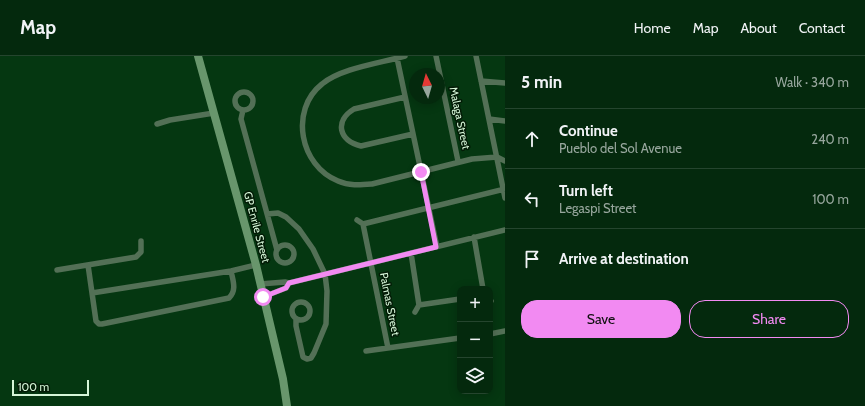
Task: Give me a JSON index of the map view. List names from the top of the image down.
{
  "streets": {
    "street": ["Malaga Street", "GP Enrile Street", "Palmas Street"]
  },
  "scale_bar": "100 m",
  "north": "top",
  "page": {
    "header": "Map",
    "nav": [
      "Home",
      "Map",
      "About",
      "Contact"
    ],
    "heading": ["5 min", "Walk · 340 m"],
    "list": [
      ["Continue", "Pueblo del Sol Avenue", "240 m"],
      ["Turn left", "Legaspi Street", "100 m"],
      "Arrive at destination"
    ],
    "map_buttons": ["+", "−"],
    "buttons": ["Save", "Share"],
    "scale": "100 m"
  }
}
